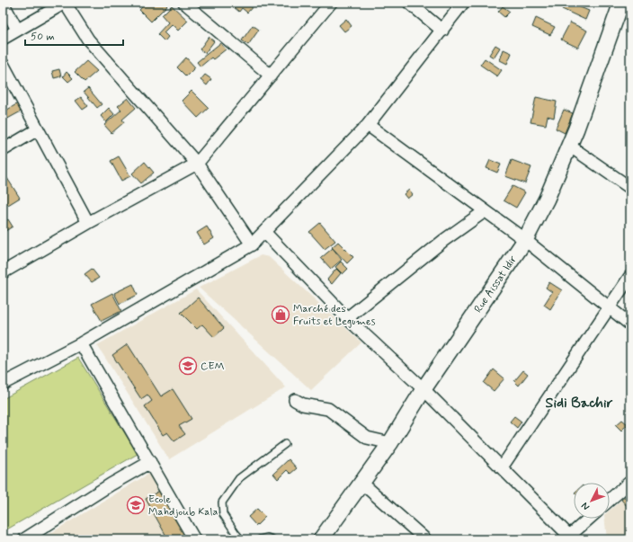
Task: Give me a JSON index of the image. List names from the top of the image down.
{
  "streets": {
    "street": ["Rue Aissat Idir"]
  },
  "districts": ["Sidi Bachir"],
  "places": {
    "shop": ["Marché des Fruits et Legumes"],
    "school or university": ["CEM", "Ecole Mahdjoub Kala"]
  },
  "scale_bar": "50 m",
  "north": "bottom left"
}
